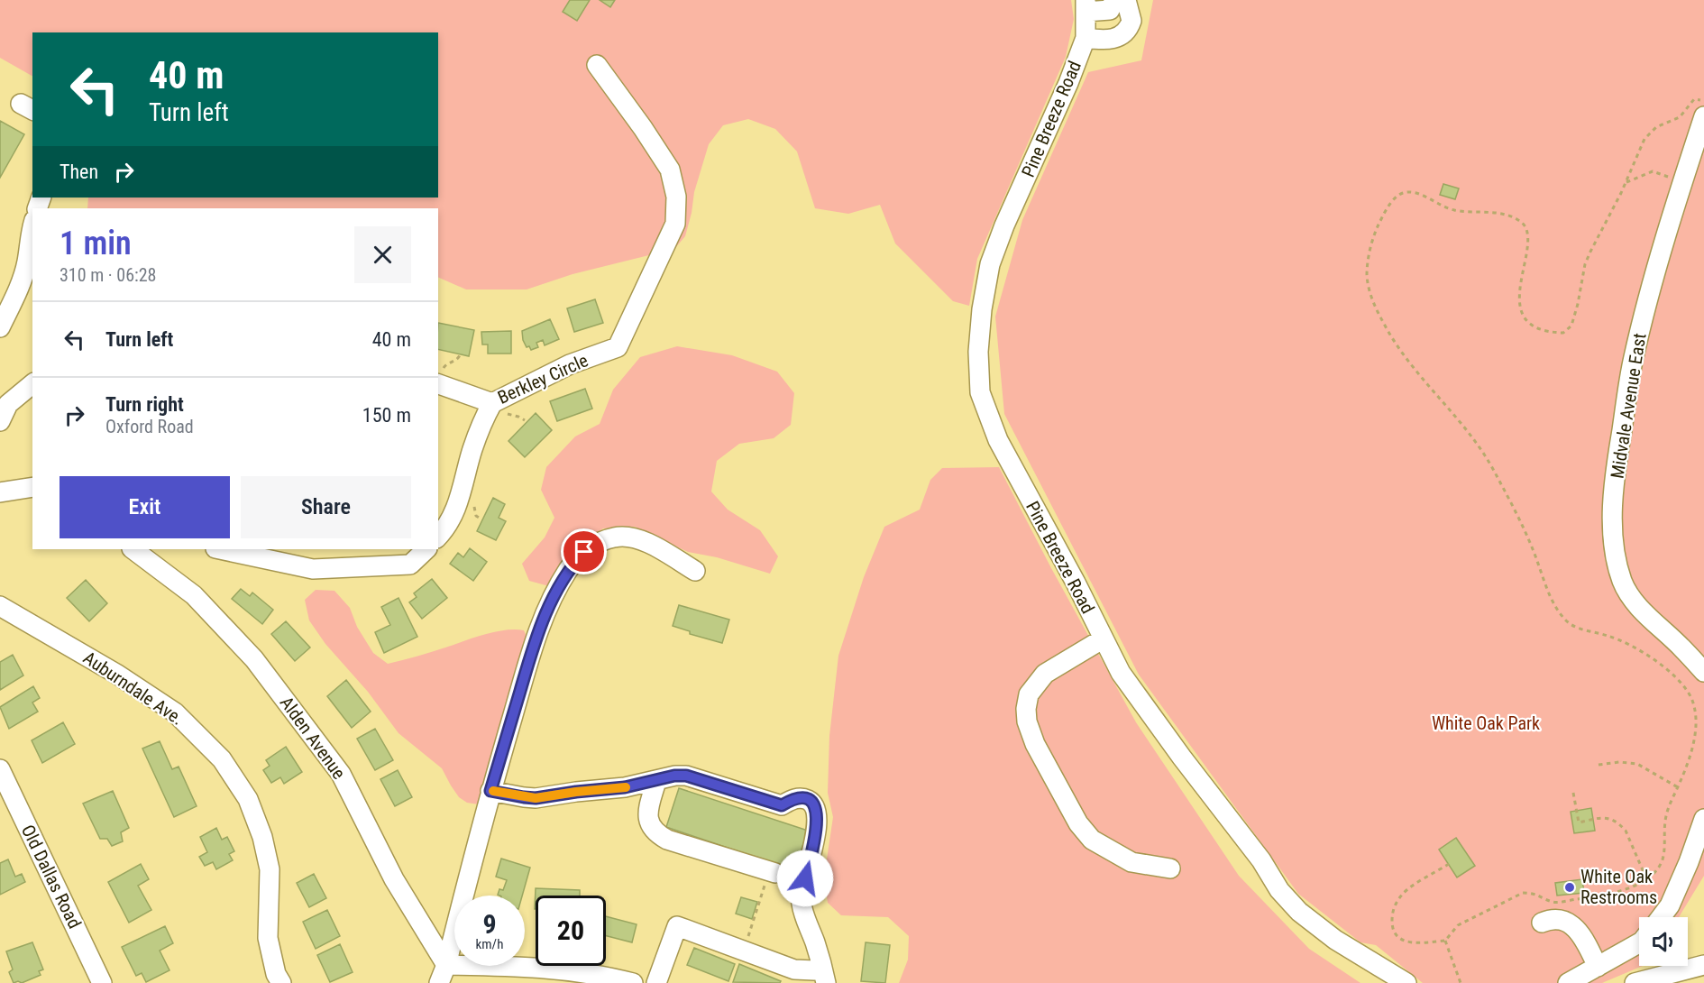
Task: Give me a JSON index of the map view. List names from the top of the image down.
{
  "streets": {
    "street": [
      "Pine Breeze Road",
      "Berkley Circle",
      "Midvale Avenue East",
      "Auburndale Ave.",
      "Alden Avenue",
      "Old Dallas Road"
    ]
  },
  "parks": ["White Oak Park"],
  "places": ["White Oak Restrooms"],
  "page": {
    "turn": ["40 m", "Turn left"],
    "then": "Then",
    "heading": ["1 min", "310 m · 06:28"],
    "list": [
      {
        "name": "Turn left",
        "value": "40 m"
      },
      {
        "name": "Turn right",
        "note": "Oxford Road",
        "value": "150 m"
      }
    ],
    "buttons": ["Exit", "Share"],
    "speed": "9 km/h",
    "limit": "20"
  }
}
